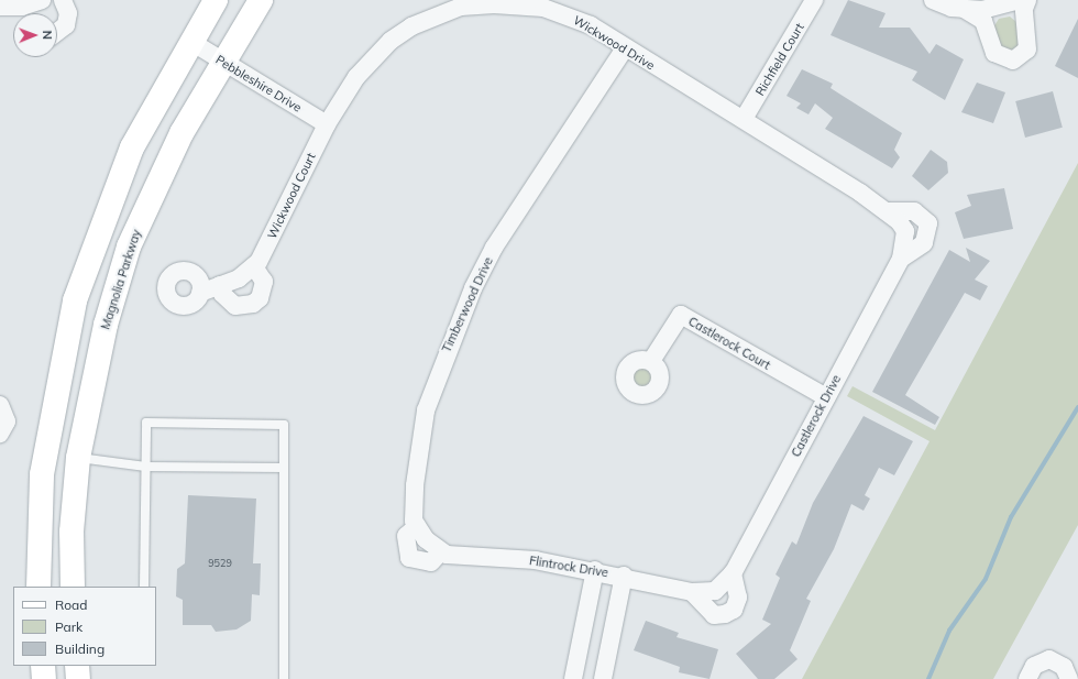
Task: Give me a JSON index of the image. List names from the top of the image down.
{
  "streets": {
    "main road": ["Magnolia Parkway"],
    "street": [
      "Wickwood Drive",
      "Richfield Court",
      "Pebbleshire Drive",
      "Wickwood Court",
      "Timberwood Drive",
      "Castlerock Court",
      "Castlerock Drive",
      "Flintrock Drive"
    ]
  },
  "crossings": [
    ["Wickwood Drive", "Richfield Court"],
    ["Wickwood Drive", "Pebbleshire Drive"],
    ["Wickwood Drive", "Wickwood Court"],
    ["Wickwood Drive", "Timberwood Drive"],
    ["Wickwood Drive", "Castlerock Drive"],
    ["Pebbleshire Drive", "Wickwood Court"],
    ["Pebbleshire Drive", "Magnolia Parkway"],
    ["Castlerock Court", "Castlerock Drive"],
    ["Castlerock Drive", "Flintrock Drive"]
  ],
  "house_numbers": ["9529"],
  "legend": ["Road", "Park", "Building"],
  "north": "right"
}
